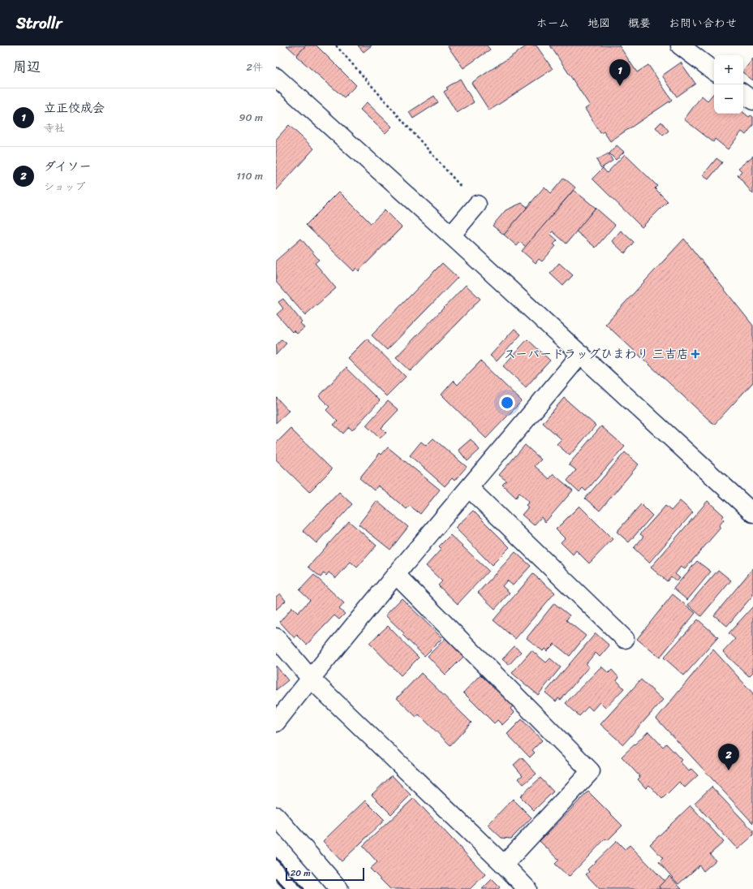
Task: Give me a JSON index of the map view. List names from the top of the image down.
{
  "places": {
    "health": ["スーパードラッグひまわり 三吉店"]
  },
  "scale_bar": "20 m",
  "page": {
    "header": "Strollr",
    "nav": [
      "ホーム",
      "地図",
      "概要",
      "お問い合わせ"
    ],
    "heading": ["周辺", "2件"],
    "map_buttons": ["+", "−"],
    "pins": ["1", "2"],
    "list": [
      {
        "mark": "1",
        "name": "立正佼成会",
        "note": "寺社",
        "value": "90 m"
      },
      {
        "mark": "2",
        "name": "ダイソー",
        "note": "ショップ",
        "value": "110 m"
      }
    ],
    "scale": "20 m"
  }
}
